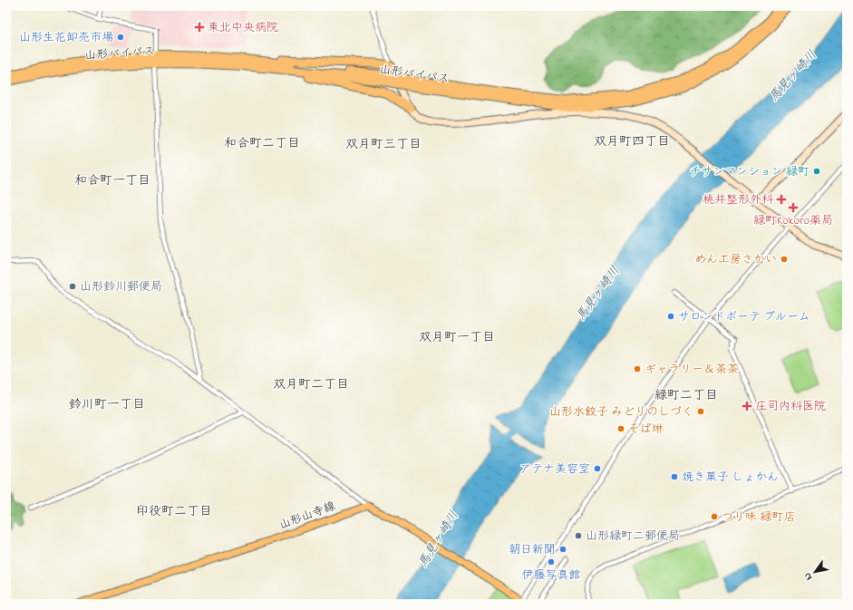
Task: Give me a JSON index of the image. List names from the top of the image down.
{
  "streets": {
    "highway": ["山形バイパス"],
    "main road": ["山形山寺線"]
  },
  "districts": [
    "双月町四丁目",
    "和合町二丁目",
    "双月町三丁目",
    "和合町一丁目",
    "双月町一丁目",
    "双月町二丁目",
    "緑町二丁目",
    "鈴川町一丁目",
    "印役町二丁目"
  ],
  "water": ["馬見ヶ崎川"],
  "places": {
    "health": [
      "東北中央病院",
      "桃井整形外科",
      "緑町Kokoro薬局",
      "庄司内科医院"
    ],
    "other": [
      "山形生花卸売市場",
      "チサンマンション 緑町",
      "めん工房さかい",
      "山形鈴川郵便局",
      "サロンドボーテ ブルーム",
      "ギャラリー＆茶茶",
      "山形水餃子 みどりのしづく",
      "そば琳",
      "アテナ美容室",
      "焼き菓子 しょかん",
      "つり味 緑町店",
      "山形緑町二郵便局",
      "朝日新聞",
      "伊藤写真館"
    ]
  },
  "north": "bottom left"
}
